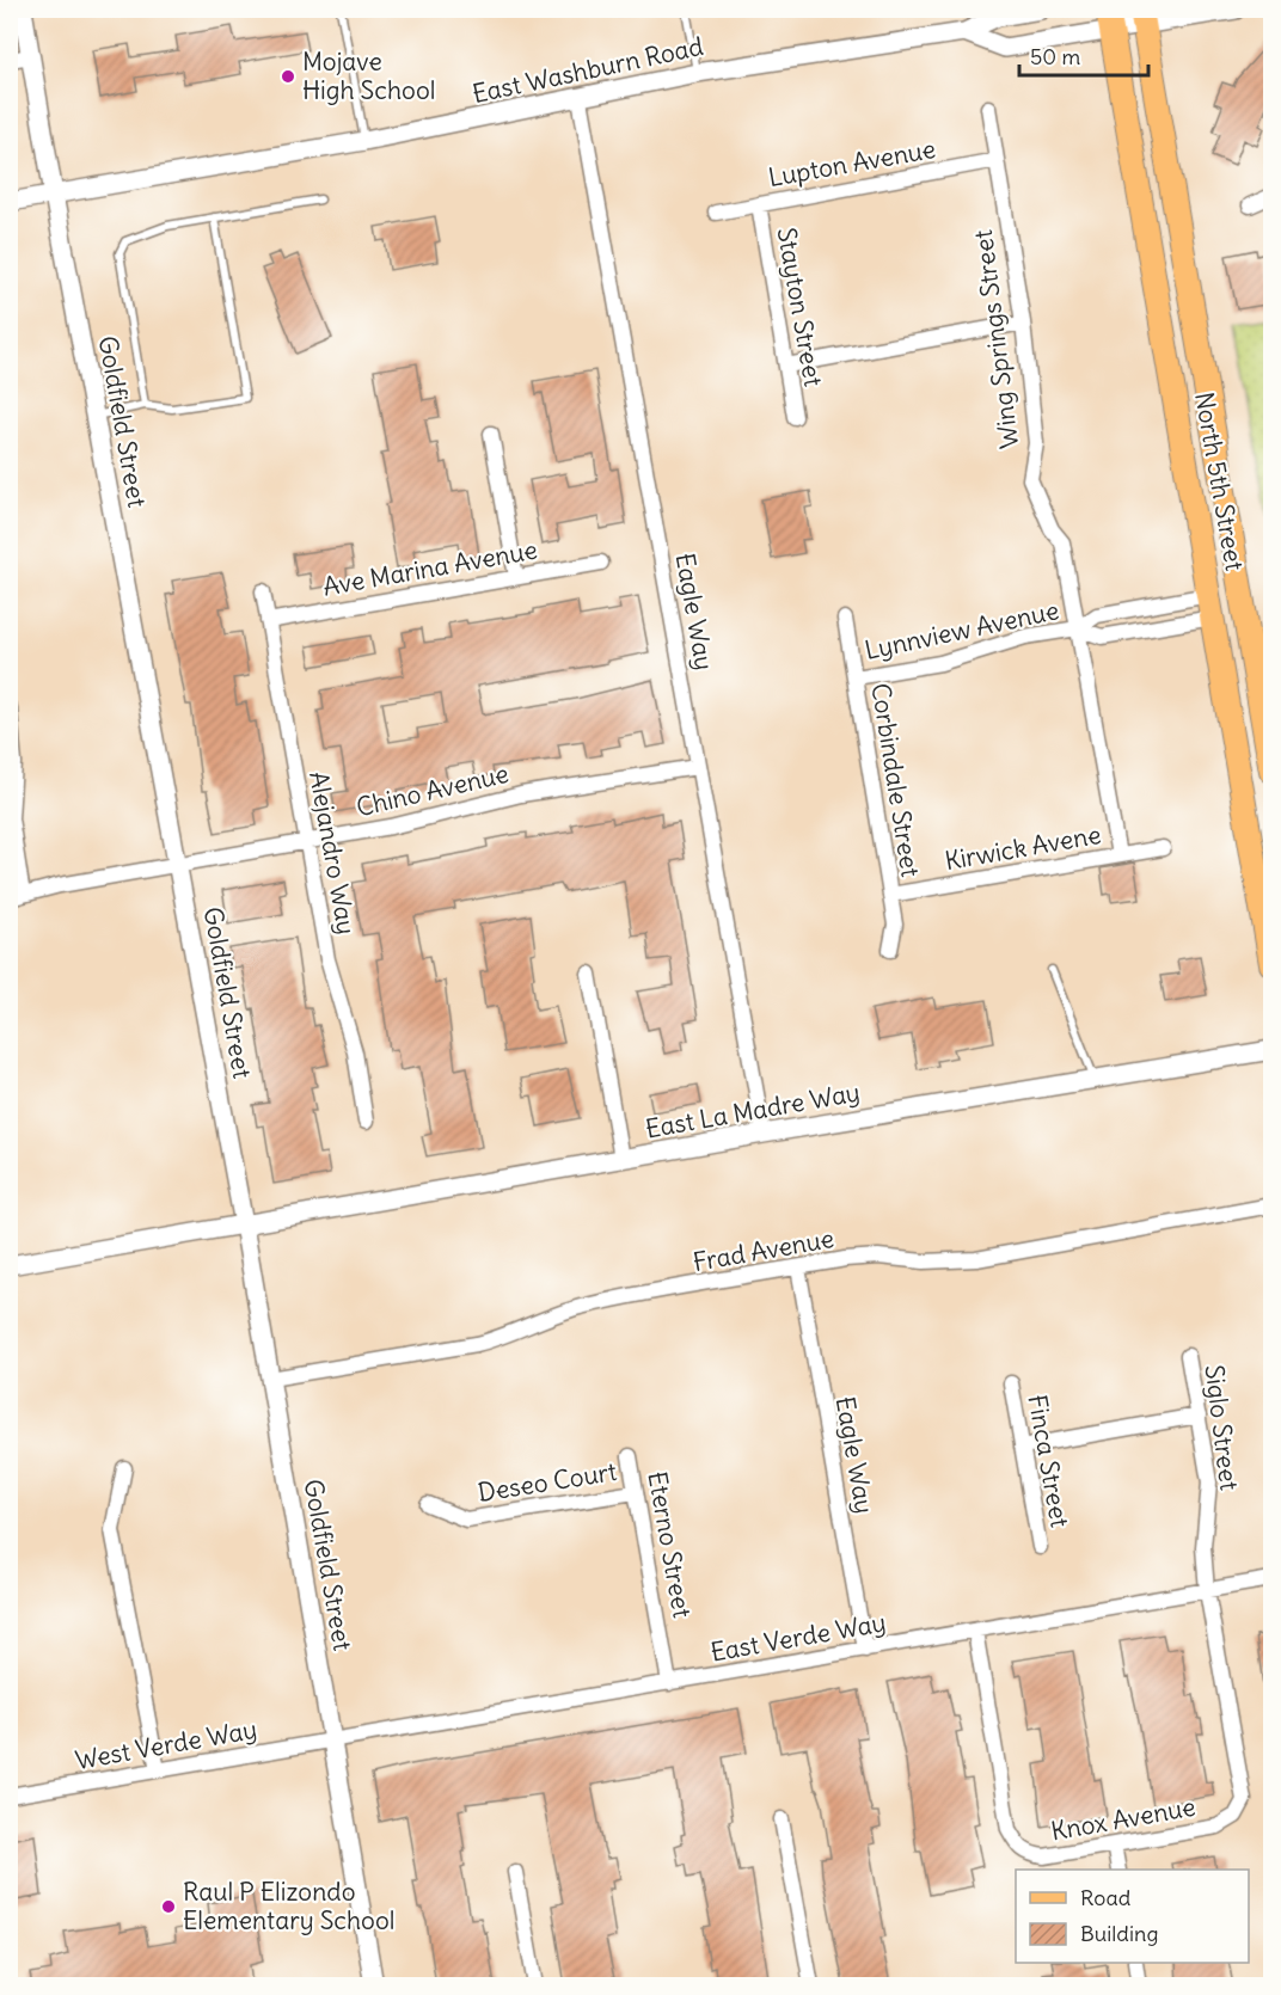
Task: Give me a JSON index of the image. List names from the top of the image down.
{
  "streets": {
    "main road": ["North 5th Street"],
    "street": [
      "East Washburn Road",
      "Lupton Avenue",
      "Stayton Street",
      "Wing Springs Street",
      "Goldfield Street",
      "Ave Marina Avenue",
      "Eagle Way",
      "Lynnview Avenue",
      "Corbindale Street",
      "Chino Avenue",
      "Kirwick Avene",
      "Alejandro Way",
      "East La Madre Way",
      "Frad Avenue",
      "Siglo Street",
      "Finca Street",
      "Deseo Court",
      "Eterno Street",
      "East Verde Way",
      "West Verde Way",
      "Knox Avenue"
    ]
  },
  "crossings": [
    ["East Washburn Road", "Goldfield Street"],
    ["East Washburn Road", "North 5th Street"],
    ["East Washburn Road", "Eagle Way"],
    ["Lupton Avenue", "Stayton Street"],
    ["Lupton Avenue", "Wing Springs Street"],
    ["Wing Springs Street", "Lynnview Avenue"],
    ["Wing Springs Street", "Kirwick Avene"],
    ["Goldfield Street", "Chino Avenue"],
    ["Goldfield Street", "East La Madre Way"],
    ["Goldfield Street", "Frad Avenue"],
    ["Goldfield Street", "East Verde Way"],
    ["Goldfield Street", "West Verde Way"],
    ["North 5th Street", "Lynnview Avenue"],
    ["Ave Marina Avenue", "Alejandro Way"],
    ["Eagle Way", "Chino Avenue"],
    ["Eagle Way", "East La Madre Way"],
    ["Eagle Way", "Frad Avenue"],
    ["Eagle Way", "East Verde Way"],
    ["Lynnview Avenue", "Corbindale Street"],
    ["Corbindale Street", "Kirwick Avene"],
    ["Chino Avenue", "Alejandro Way"],
    ["Siglo Street", "East Verde Way"],
    ["Siglo Street", "Knox Avenue"],
    ["Deseo Court", "Eterno Street"],
    ["Eterno Street", "East Verde Way"],
    ["East Verde Way", "West Verde Way"],
    ["East Verde Way", "Knox Avenue"]
  ],
  "places": ["Mojave High School", "Raul P Elizondo Elementary School"],
  "legend": ["Road", "Building"],
  "scale_bar": "50 m"
}
